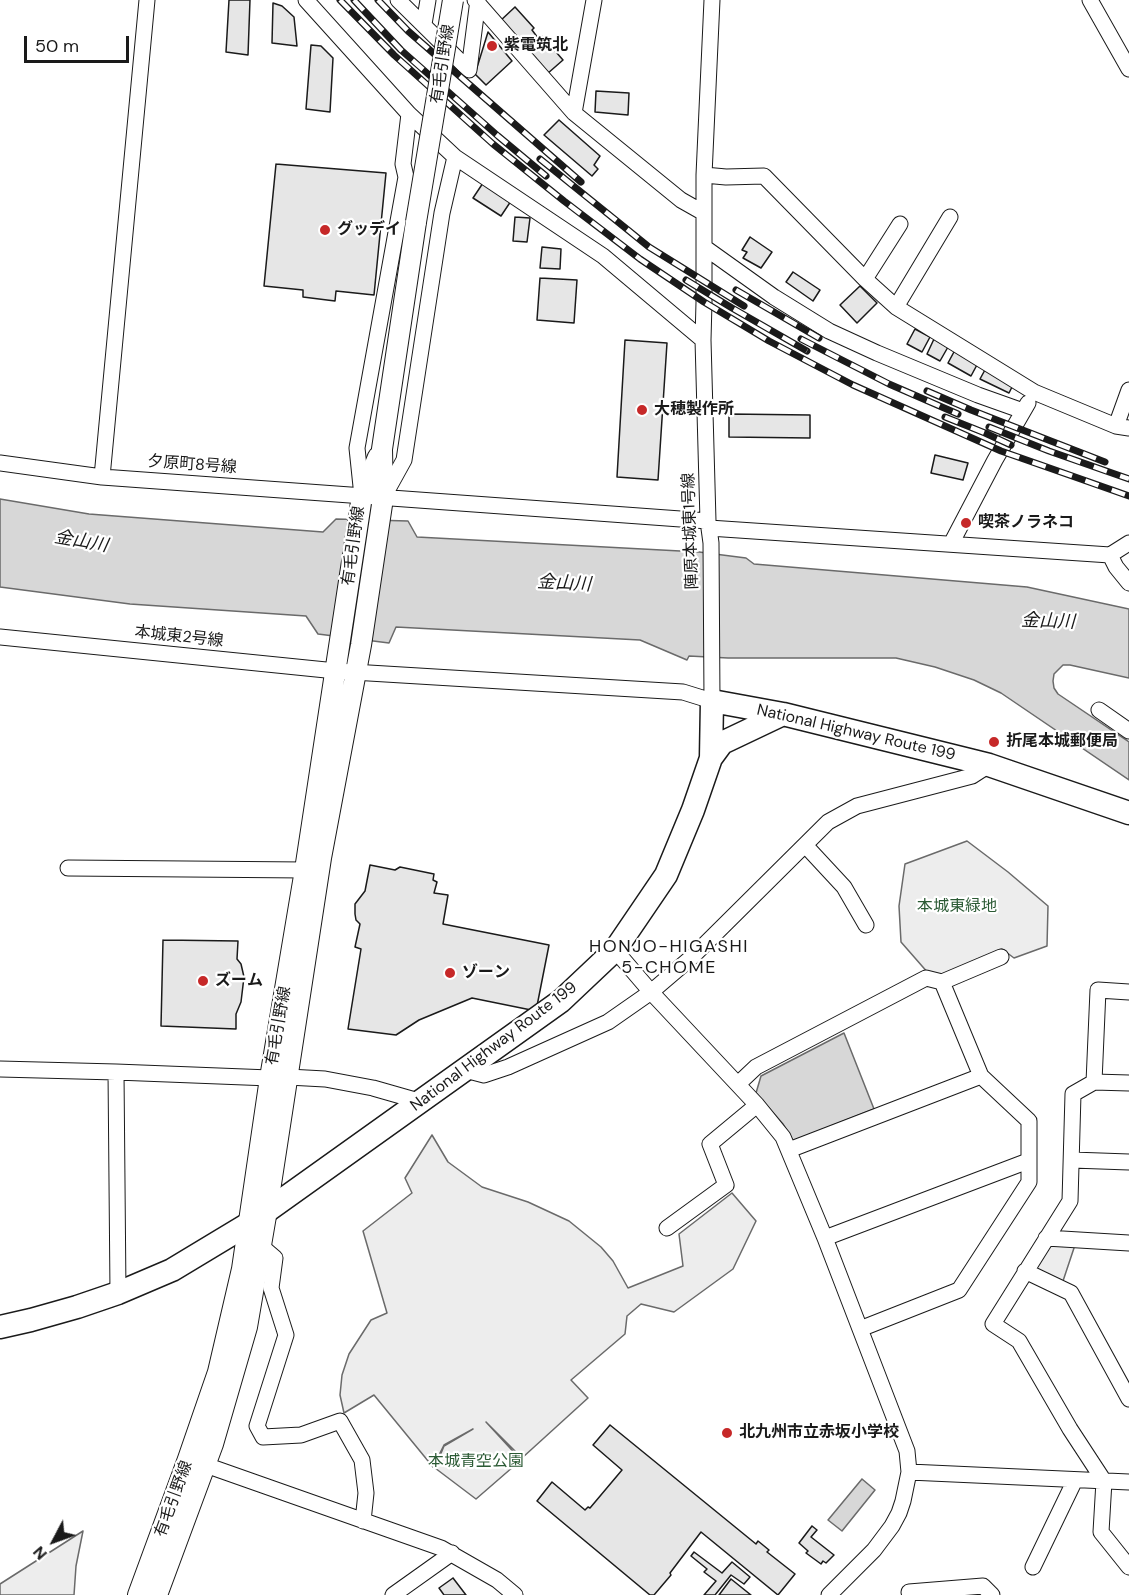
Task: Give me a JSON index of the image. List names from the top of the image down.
{
  "streets": {
    "highway": ["National Highway Route 199"],
    "main road": ["有毛引野線"],
    "street": ["夕原町8号線", "陣原本城東1号線", "本城東2号線"]
  },
  "crossings": [
    ["有毛引野線", "夕原町8号線"],
    ["有毛引野線", "本城東2号線"],
    ["有毛引野線", "National Highway Route 199"],
    ["夕原町8号線", "陣原本城東1号線"],
    ["陣原本城東1号線", "National Highway Route 199"]
  ],
  "districts": ["HONJO-HIGASHI 5-CHOME"],
  "water": ["金山川"],
  "parks": ["本城東緑地", "本城青空公園"],
  "places": [
    "紫電筑北",
    "グッデイ",
    "大穂製作所",
    "喫茶ノラネコ",
    "折尾本城郵便局",
    "ゾーン",
    "ズーム",
    "北九州市立赤坂小学校"
  ],
  "scale_bar": "50 m",
  "north": "bottom left"
}
